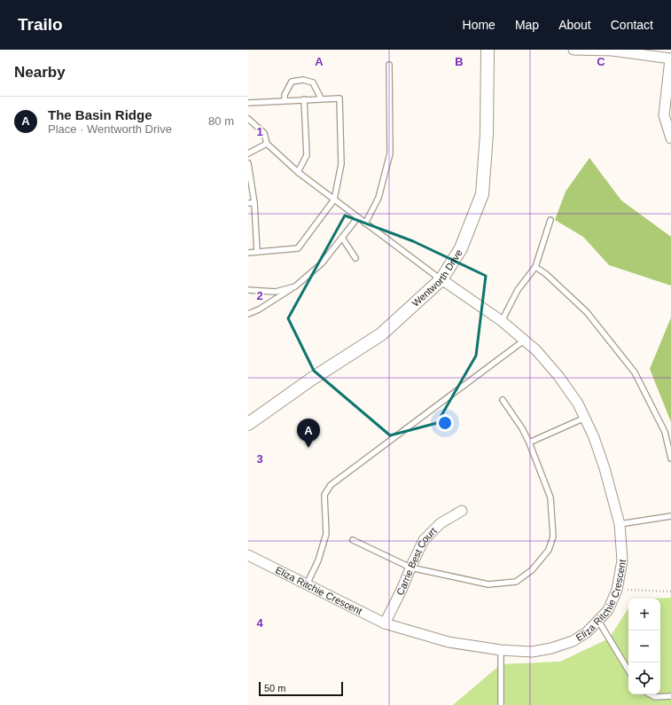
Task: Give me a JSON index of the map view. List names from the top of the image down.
{
  "streets": {
    "street": ["Wentworth Drive", "Carrie Best Court", "Eliza Ritchie Crescent"]
  },
  "crossings": [
    ["Wentworth Drive", "Eliza Ritchie Crescent"],
    ["Carrie Best Court", "Eliza Ritchie Crescent"]
  ],
  "scale_bar": "50 m",
  "page": {
    "header": "Trailo",
    "nav": [
      "Home",
      "Map",
      "About",
      "Contact"
    ],
    "heading": "Nearby",
    "list": [
      {
        "mark": "A",
        "name": "The Basin Ridge",
        "note": "Place · Wentworth Drive",
        "value": "80 m"
      }
    ],
    "pins": "A",
    "map_buttons": ["+", "−"],
    "scale": "50 m"
  },
  "grid": {
    "columns": ["A", "B", "C"],
    "rows": [
      "1",
      "2",
      "3",
      "4"
    ]
  }
}
